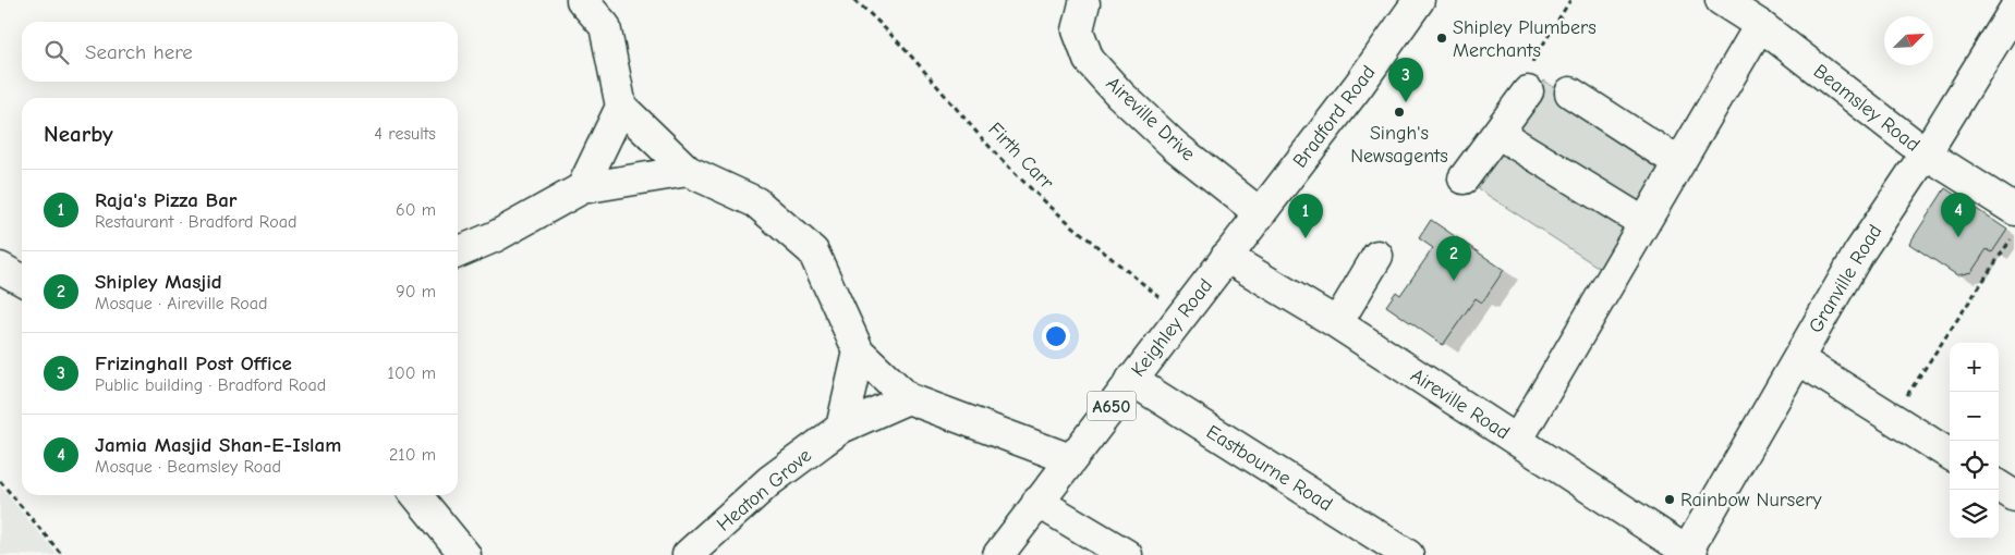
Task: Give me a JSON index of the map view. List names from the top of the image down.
{
  "streets": {
    "main road": [
      "Beamsley Road",
      "Bradford Road",
      "Aireville Drive",
      "Granville Road",
      "Keighley Road",
      "Aireville Road",
      "A650",
      "Eastbourne Road",
      "Heaton Grove"
    ],
    "path": ["Firth Carr"]
  },
  "crossings": [
    ["Beamsley Road", "Granville Road"],
    ["Bradford Road", "Aireville Drive"],
    ["Bradford Road", "Keighley Road"],
    ["Bradford Road", "Aireville Road"],
    ["Firth Carr", "Keighley Road"],
    ["Granville Road", "Aireville Road"],
    ["Keighley Road", "Aireville Road"],
    ["Keighley Road", "Eastbourne Road"]
  ],
  "places": ["Shipley Plumbers Merchants", "Singh's Newsagents", "Rainbow Nursery"],
  "north": "top right",
  "page": {
    "search": "Search here",
    "pins": [
      "3",
      "4",
      "1",
      "2"
    ],
    "heading": ["Nearby", "4 results"],
    "list": [
      {
        "mark": "1",
        "name": "Raja's Pizza Bar",
        "note": "Restaurant · Bradford Road",
        "value": "60 m"
      },
      {
        "mark": "2",
        "name": "Shipley Masjid",
        "note": "Mosque · Aireville Road",
        "value": "90 m"
      },
      {
        "mark": "3",
        "name": "Frizinghall Post Office",
        "note": "Public building · Bradford Road",
        "value": "100 m"
      },
      {
        "mark": "4",
        "name": "Jamia Masjid Shan-E-Islam",
        "note": "Mosque · Beamsley Road",
        "value": "210 m"
      }
    ],
    "map_buttons": ["+", "−"]
  }
}
